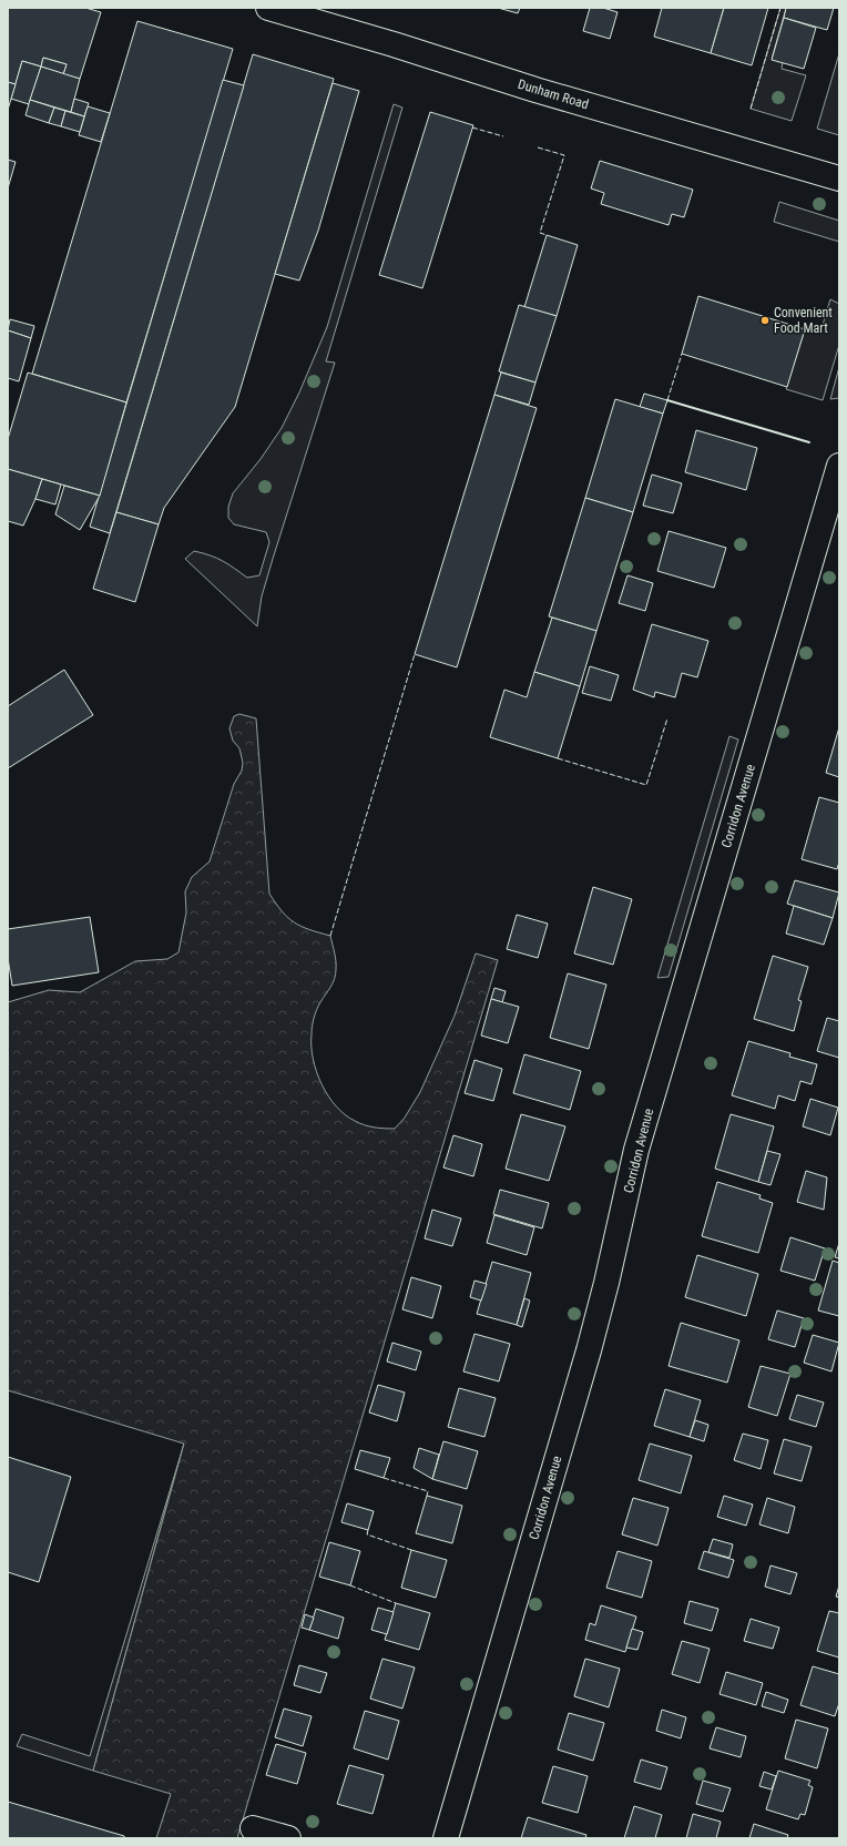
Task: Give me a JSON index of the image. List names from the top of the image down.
{
  "streets": {
    "street": ["Dunham Road", "Corridon Avenue"]
  },
  "places": ["Convenient Food Mart"]
}
